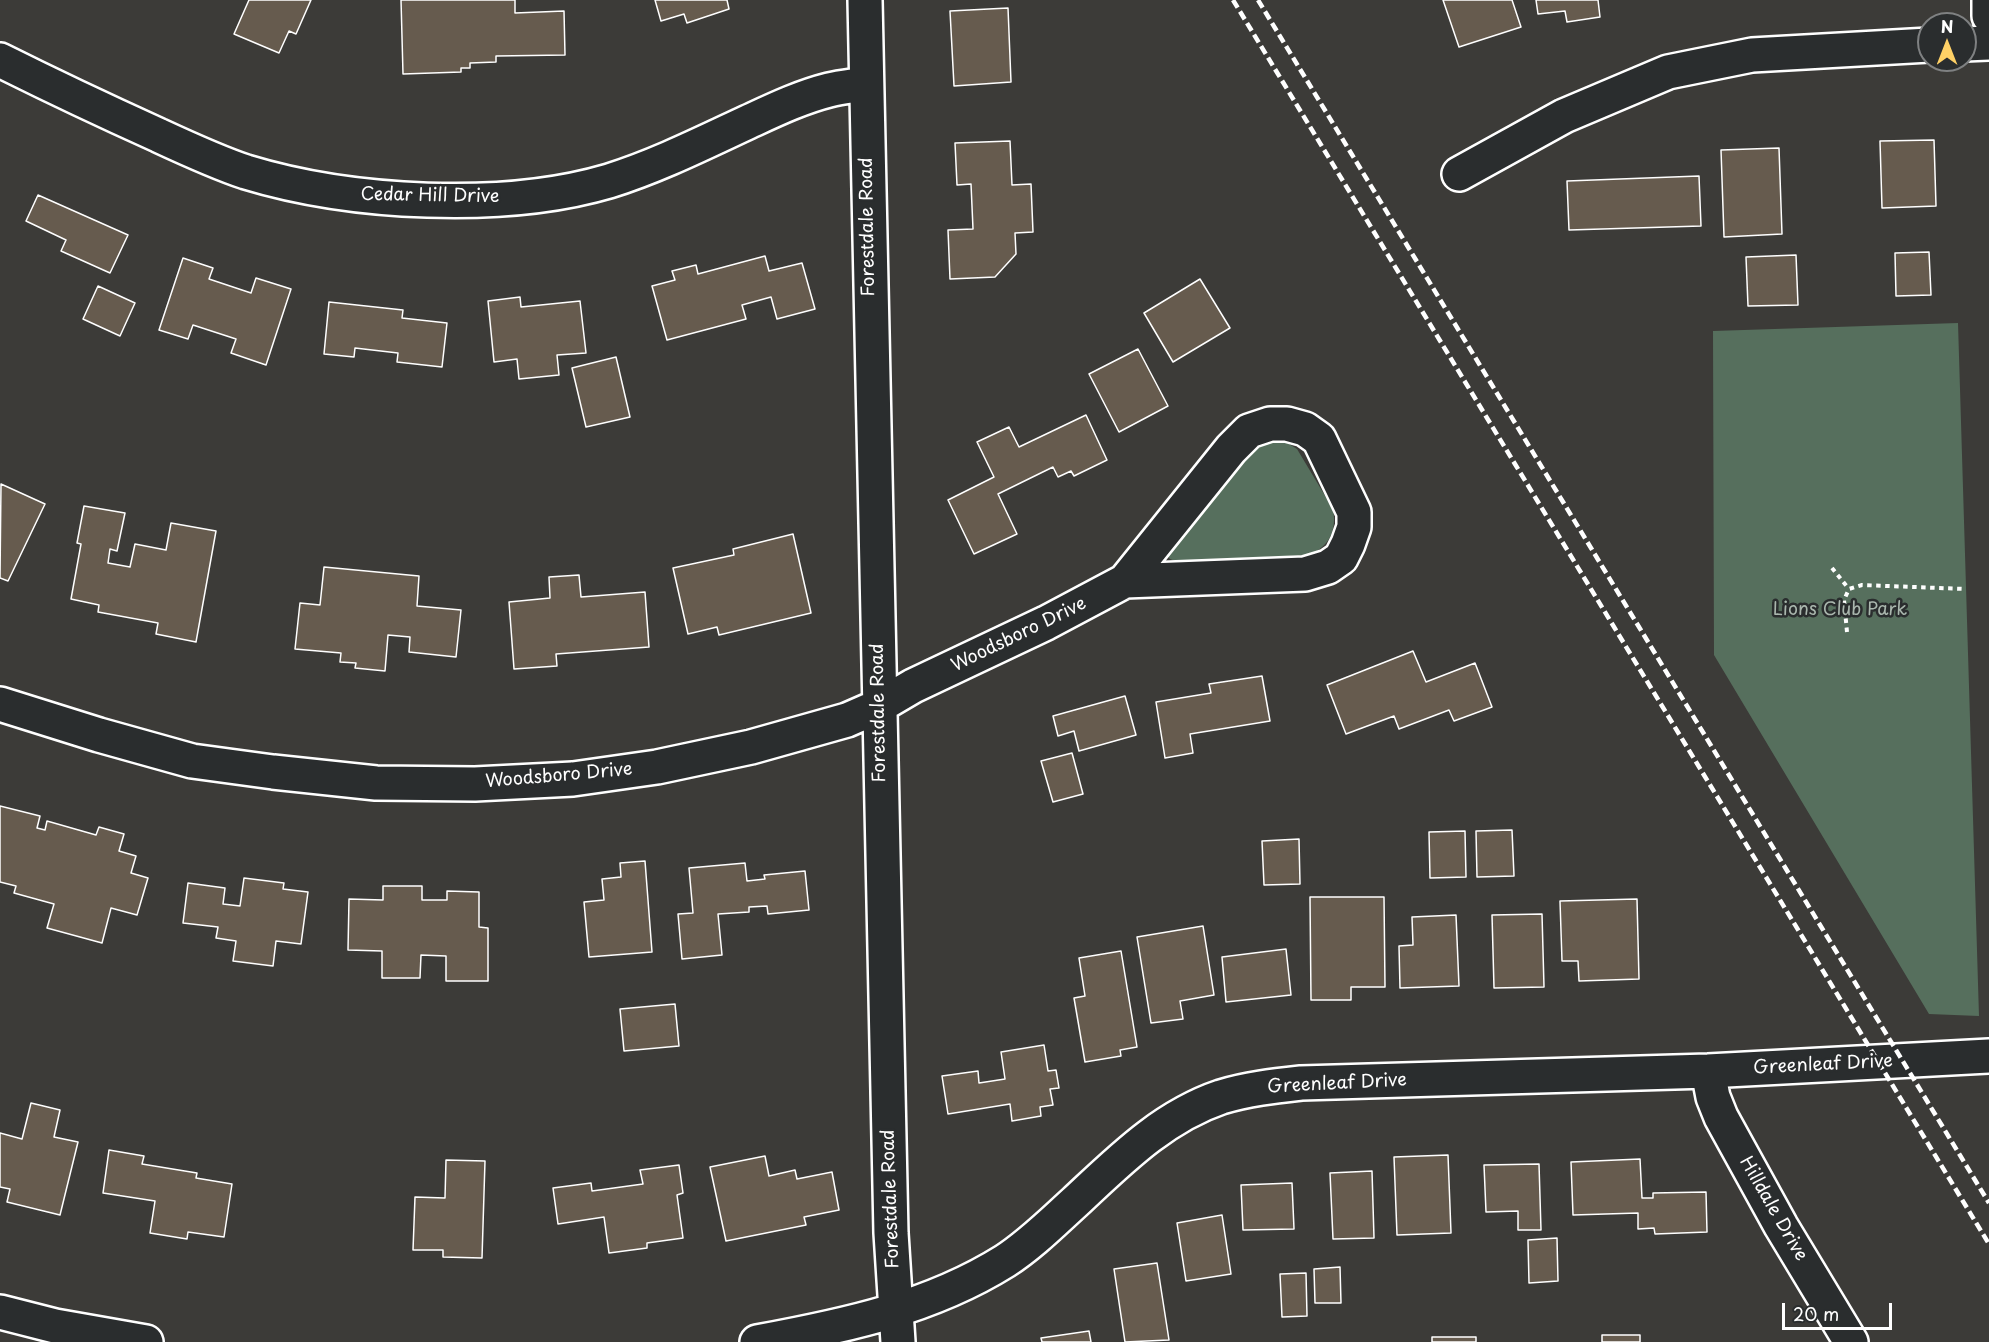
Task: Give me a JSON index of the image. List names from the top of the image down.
{
  "streets": {
    "street": [
      "Cedar Hill Drive",
      "Forestdale Road",
      "Woodsboro Drive",
      "Greenleaf Drive",
      "Hilldale Drive"
    ]
  },
  "crossings": [
    ["Cedar Hill Drive", "Forestdale Road"],
    ["Forestdale Road", "Woodsboro Drive"],
    ["Forestdale Road", "Greenleaf Drive"],
    ["Greenleaf Drive", "Hilldale Drive"]
  ],
  "parks": ["Lions Club Park"],
  "scale_bar": "20 m",
  "north": "top"
}
